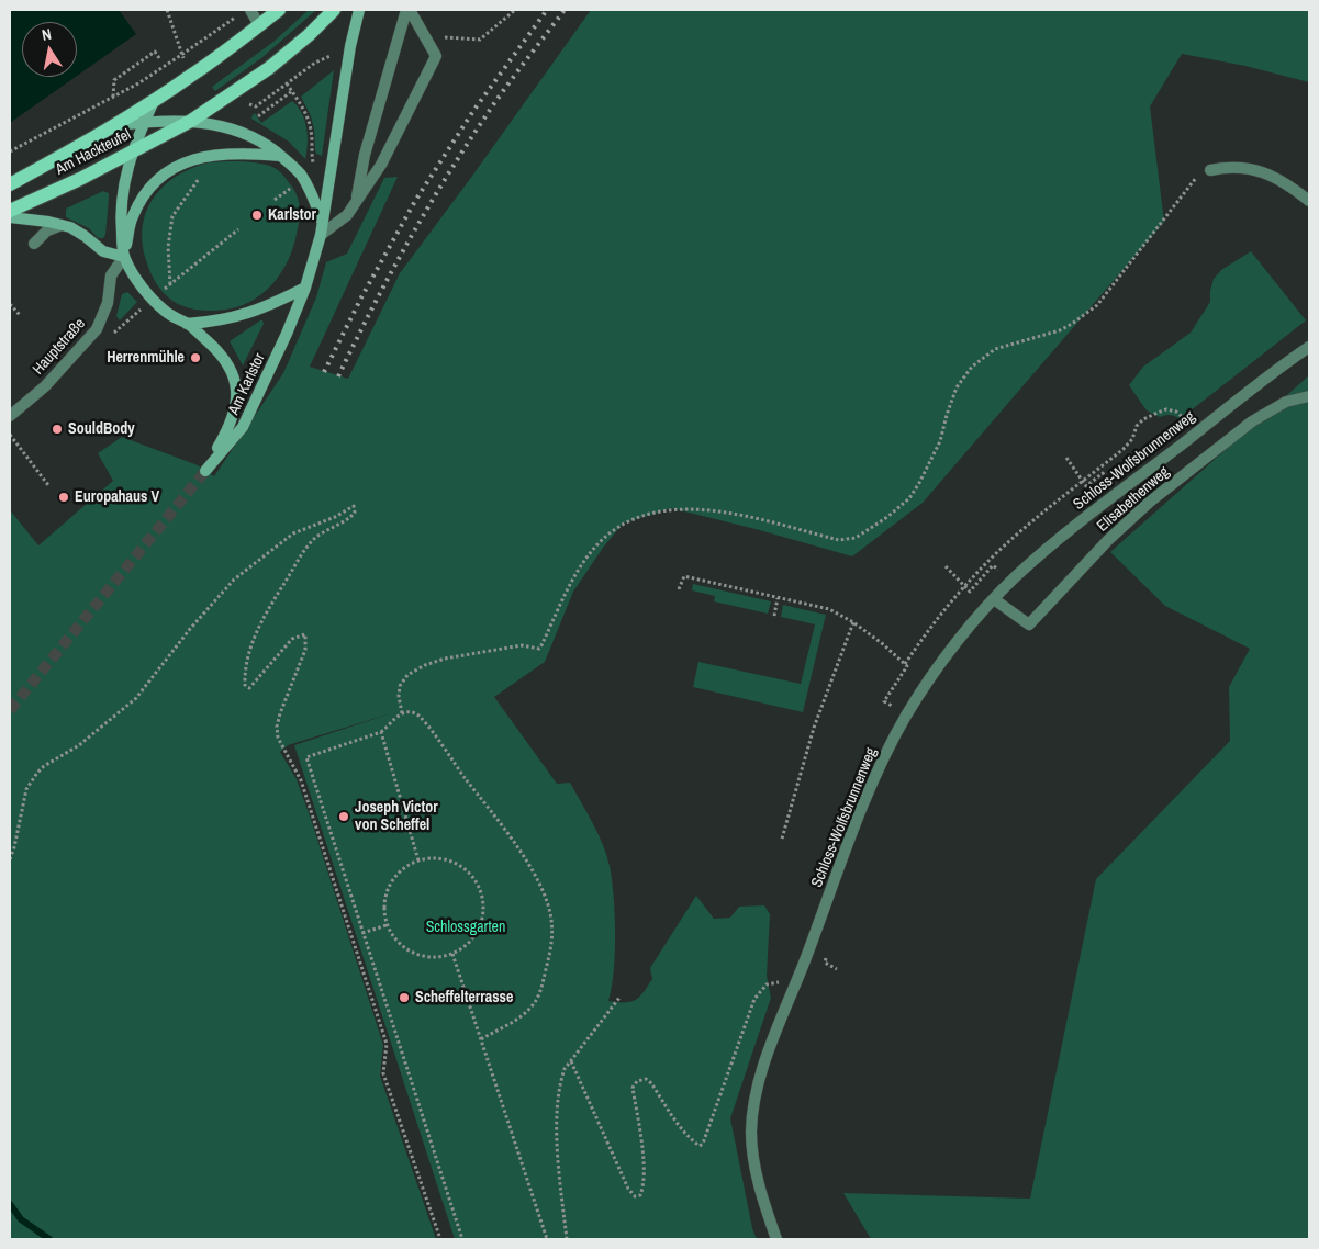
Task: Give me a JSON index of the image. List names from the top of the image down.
{
  "streets": {
    "main road": ["Am Hackteufel", "Am Karlstor"],
    "street": ["Hauptstraße", "Schloss-Wolfsbrunnenweg", "Elisabethenweg"]
  },
  "crossings": [
    ["Am Hackteufel", "Am Karlstor"],
    ["Hauptstraße", "Am Karlstor"],
    ["Schloss-Wolfsbrunnenweg", "Elisabethenweg"]
  ],
  "parks": ["Schlossgarten"],
  "places": [
    "Karlstor",
    "Herrenmühle",
    "SouldBody",
    "Europahaus V",
    "Joseph Victor von Scheffel",
    "Scheffelterrasse"
  ],
  "north": "top"
}
